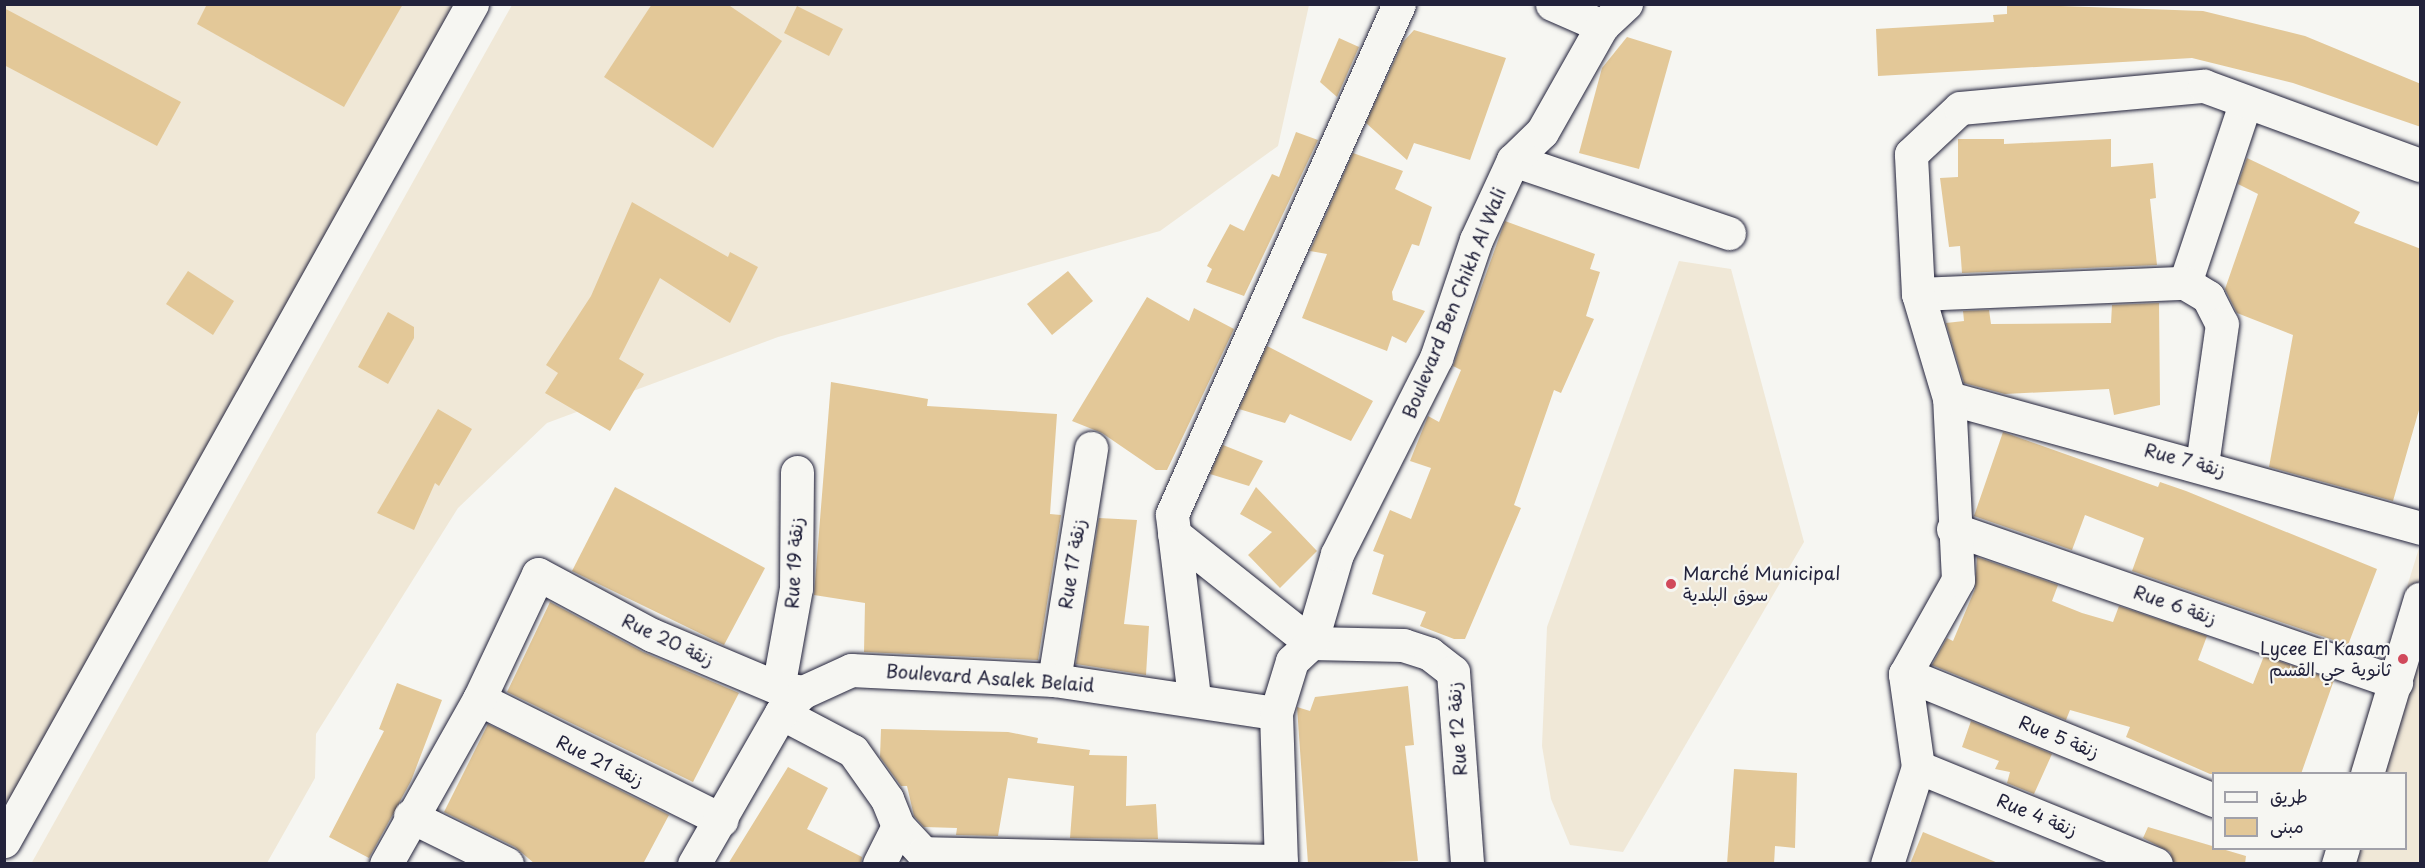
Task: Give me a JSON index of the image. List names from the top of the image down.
{
  "streets": {
    "street": [
      "Boulevard Ben Chikh Al Wali",
      "Rue 7 زنقة",
      "Rue 19 زنقة",
      "Rue 17 زنقة",
      "Rue 6 زنقة",
      "Rue 20 زنقة",
      "Boulevard Asalek Belaid",
      "Rue 12 زنقة",
      "Rue 5 زنقة",
      "Rue 21 زنقة",
      "Rue 4 زنقة"
    ]
  },
  "crossings": [
    ["Boulevard Ben Chikh Al Wali", "Boulevard Asalek Belaid"],
    ["Boulevard Ben Chikh Al Wali", "Rue 12 زنقة"],
    ["Rue 19 زنقة", "Rue 20 زنقة"],
    ["Rue 19 زنقة", "Boulevard Asalek Belaid"],
    ["Rue 17 زنقة", "Boulevard Asalek Belaid"],
    ["Rue 20 زنقة", "Boulevard Asalek Belaid"],
    ["Rue 20 زنقة", "Rue 21 زنقة"]
  ],
  "places": ["Marché Municipal سوق البلدية", "Lycee El Kasam ثانوية حي القسم"],
  "legend": ["طريق", "مبنى"]
}
